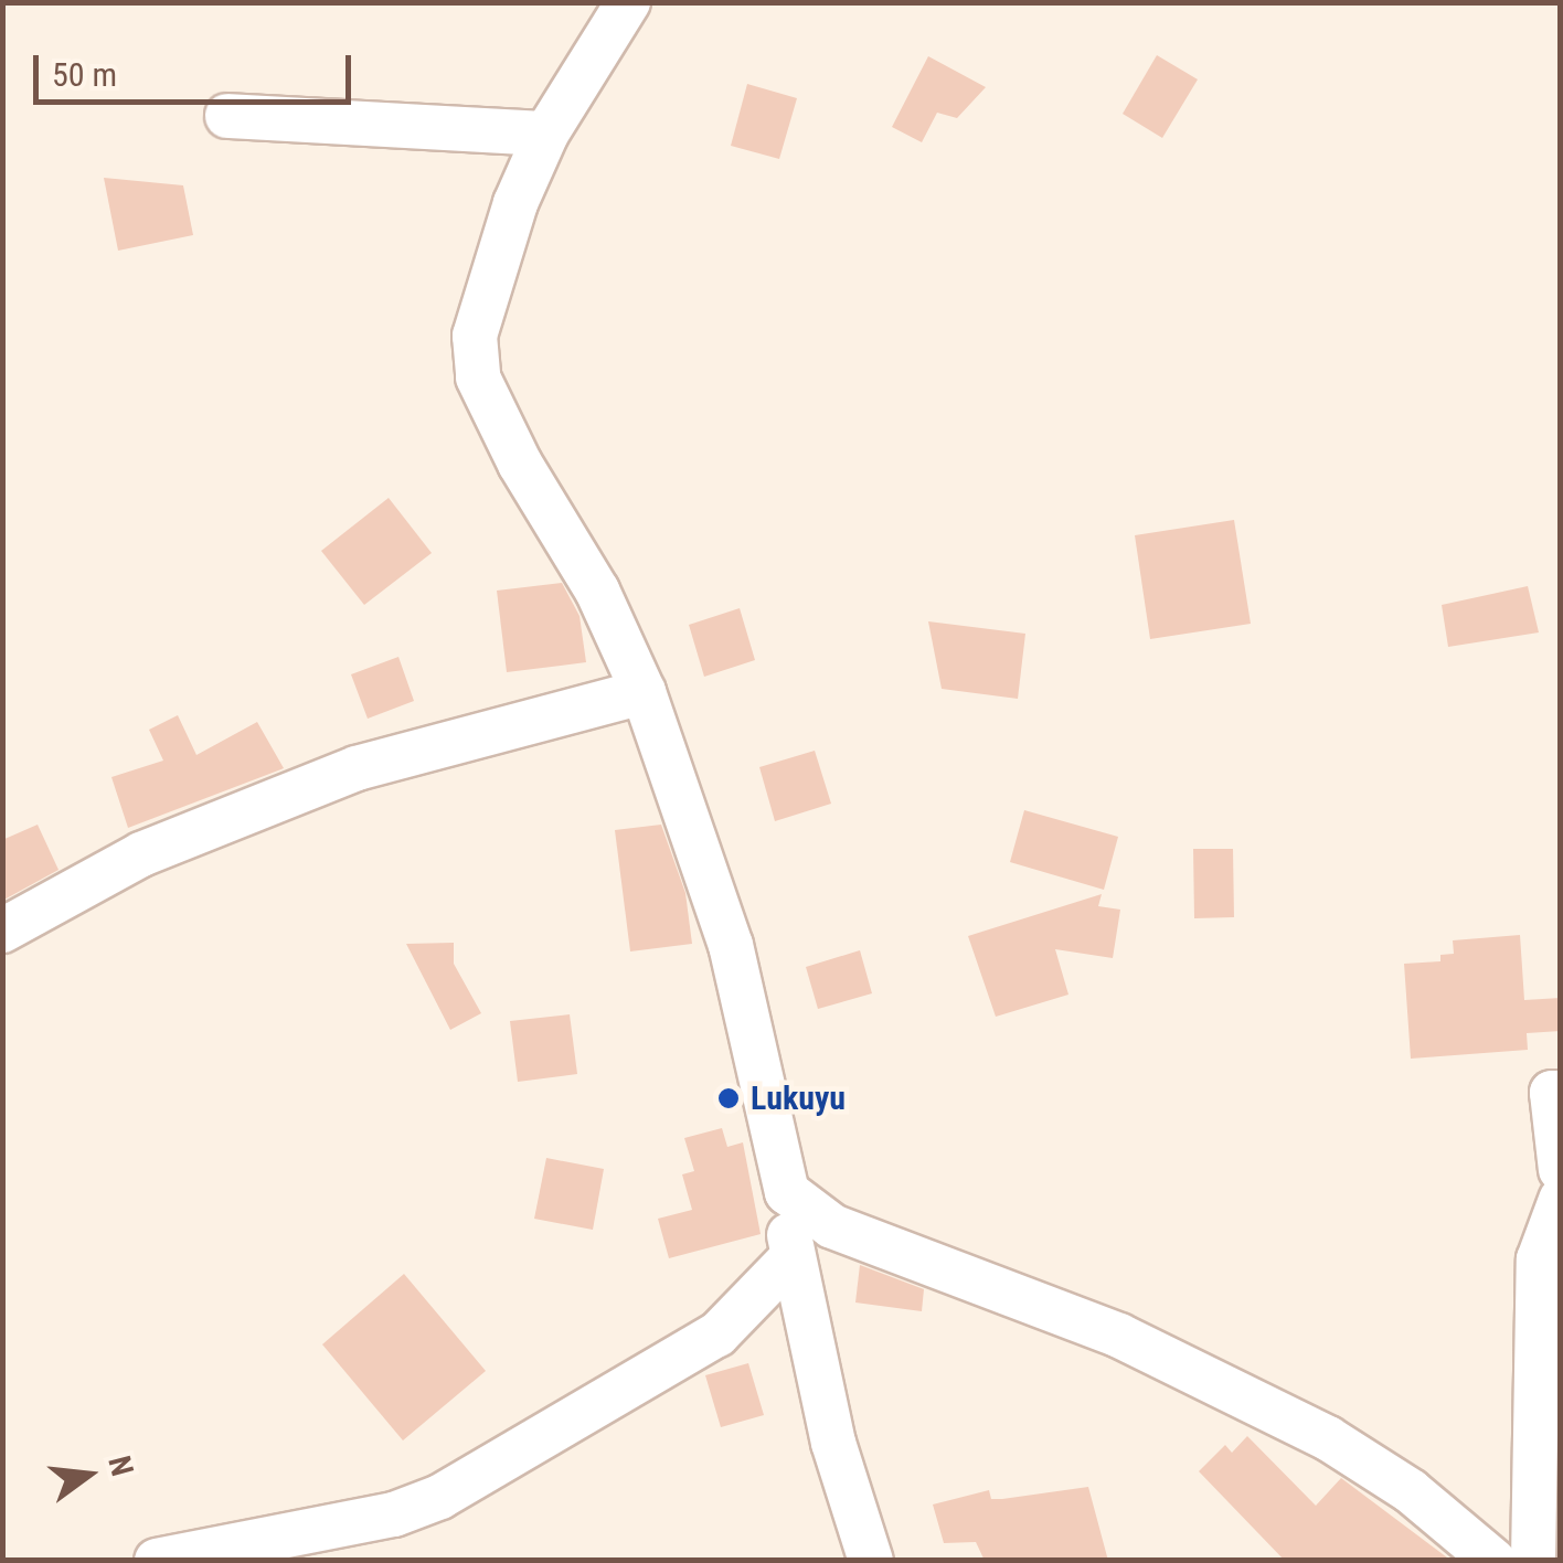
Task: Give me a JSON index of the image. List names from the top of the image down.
{
  "places": ["Lukuyu"],
  "scale_bar": "50 m",
  "north": "right"
}
